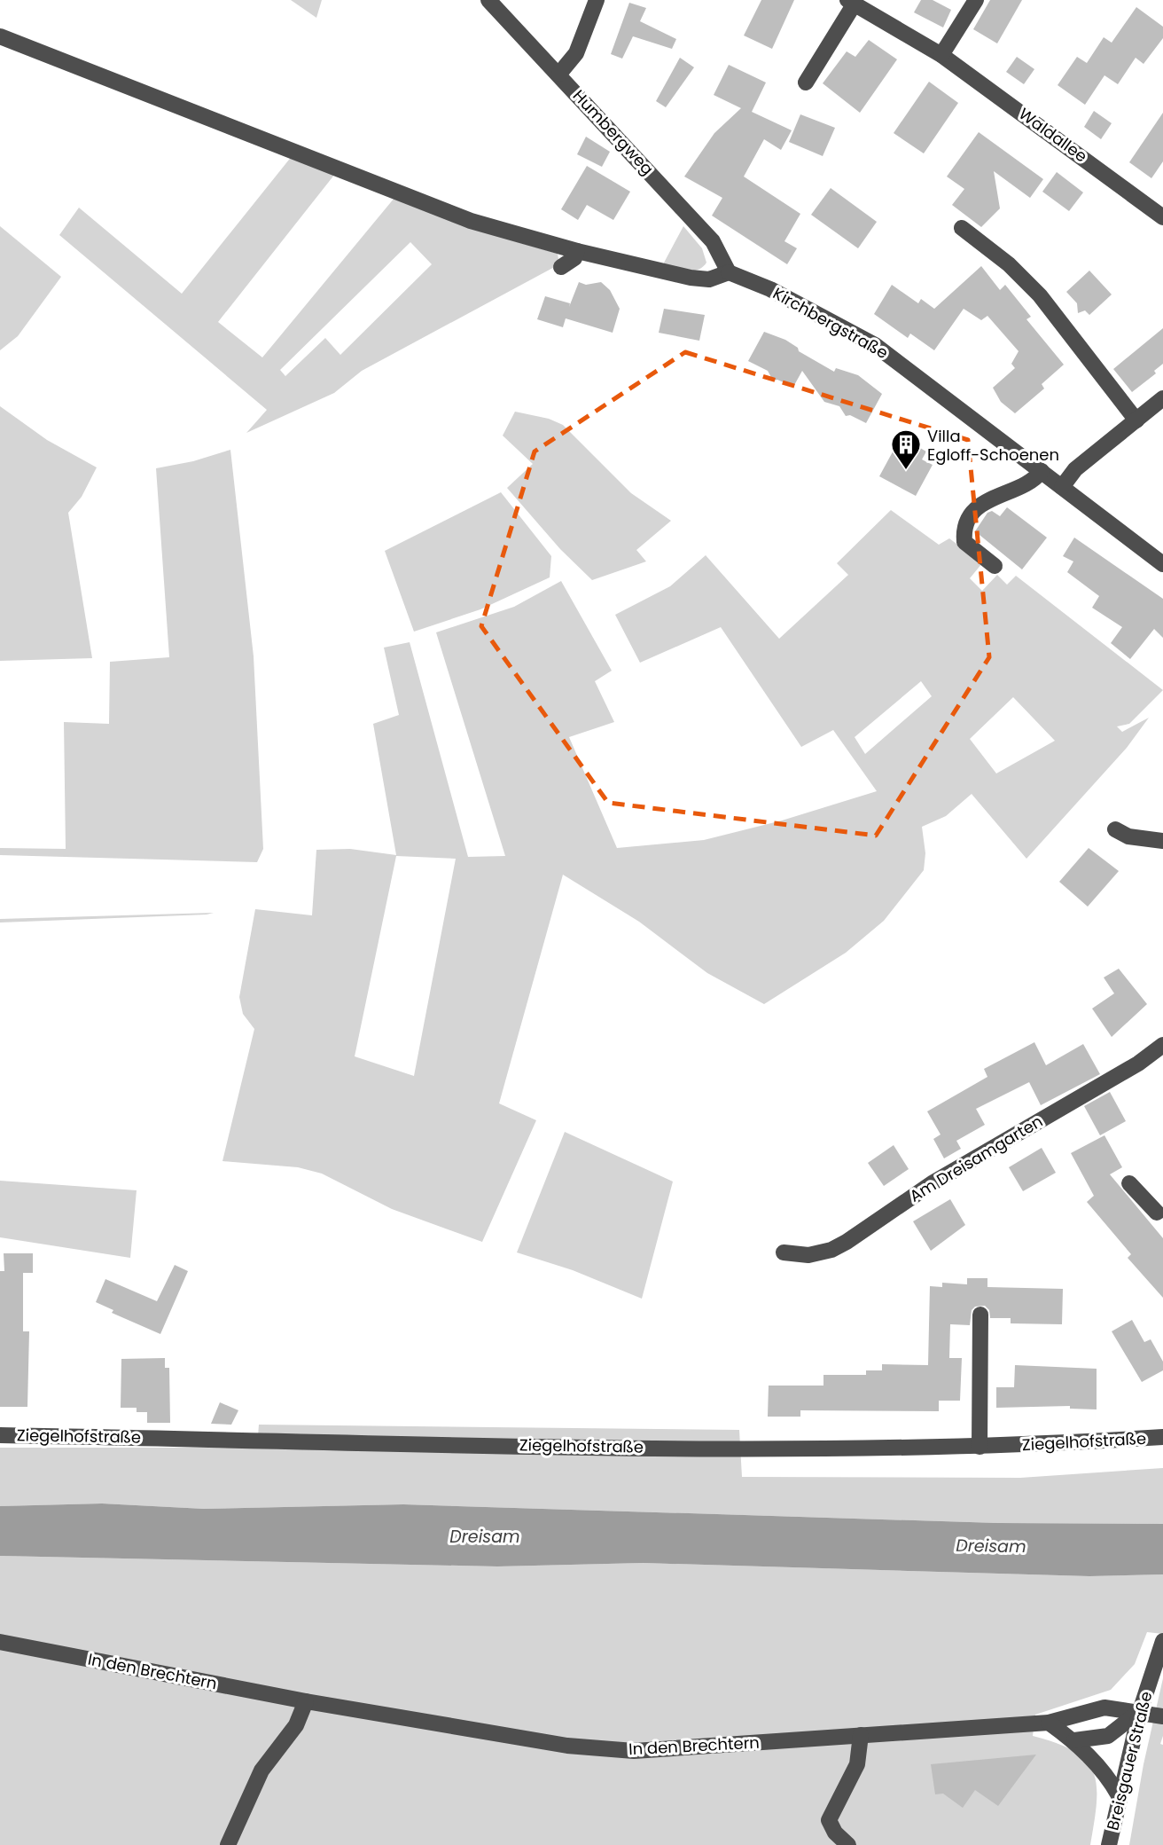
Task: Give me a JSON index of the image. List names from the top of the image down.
{
  "streets": {
    "street": [
      "Humbergweg",
      "Waldallee",
      "Kirchbergstraße",
      "Am Dreisamgarten",
      "Ziegelhofstraße",
      "In den Brechtern",
      "Breisgauer Straße"
    ]
  },
  "crossings": [
    ["Humbergweg", "Kirchbergstraße"],
    ["In den Brechtern", "Breisgauer Straße"]
  ],
  "water": ["Dreisam"],
  "places": {
    "building": ["Villa Egloff-Schoenen"]
  }
}
